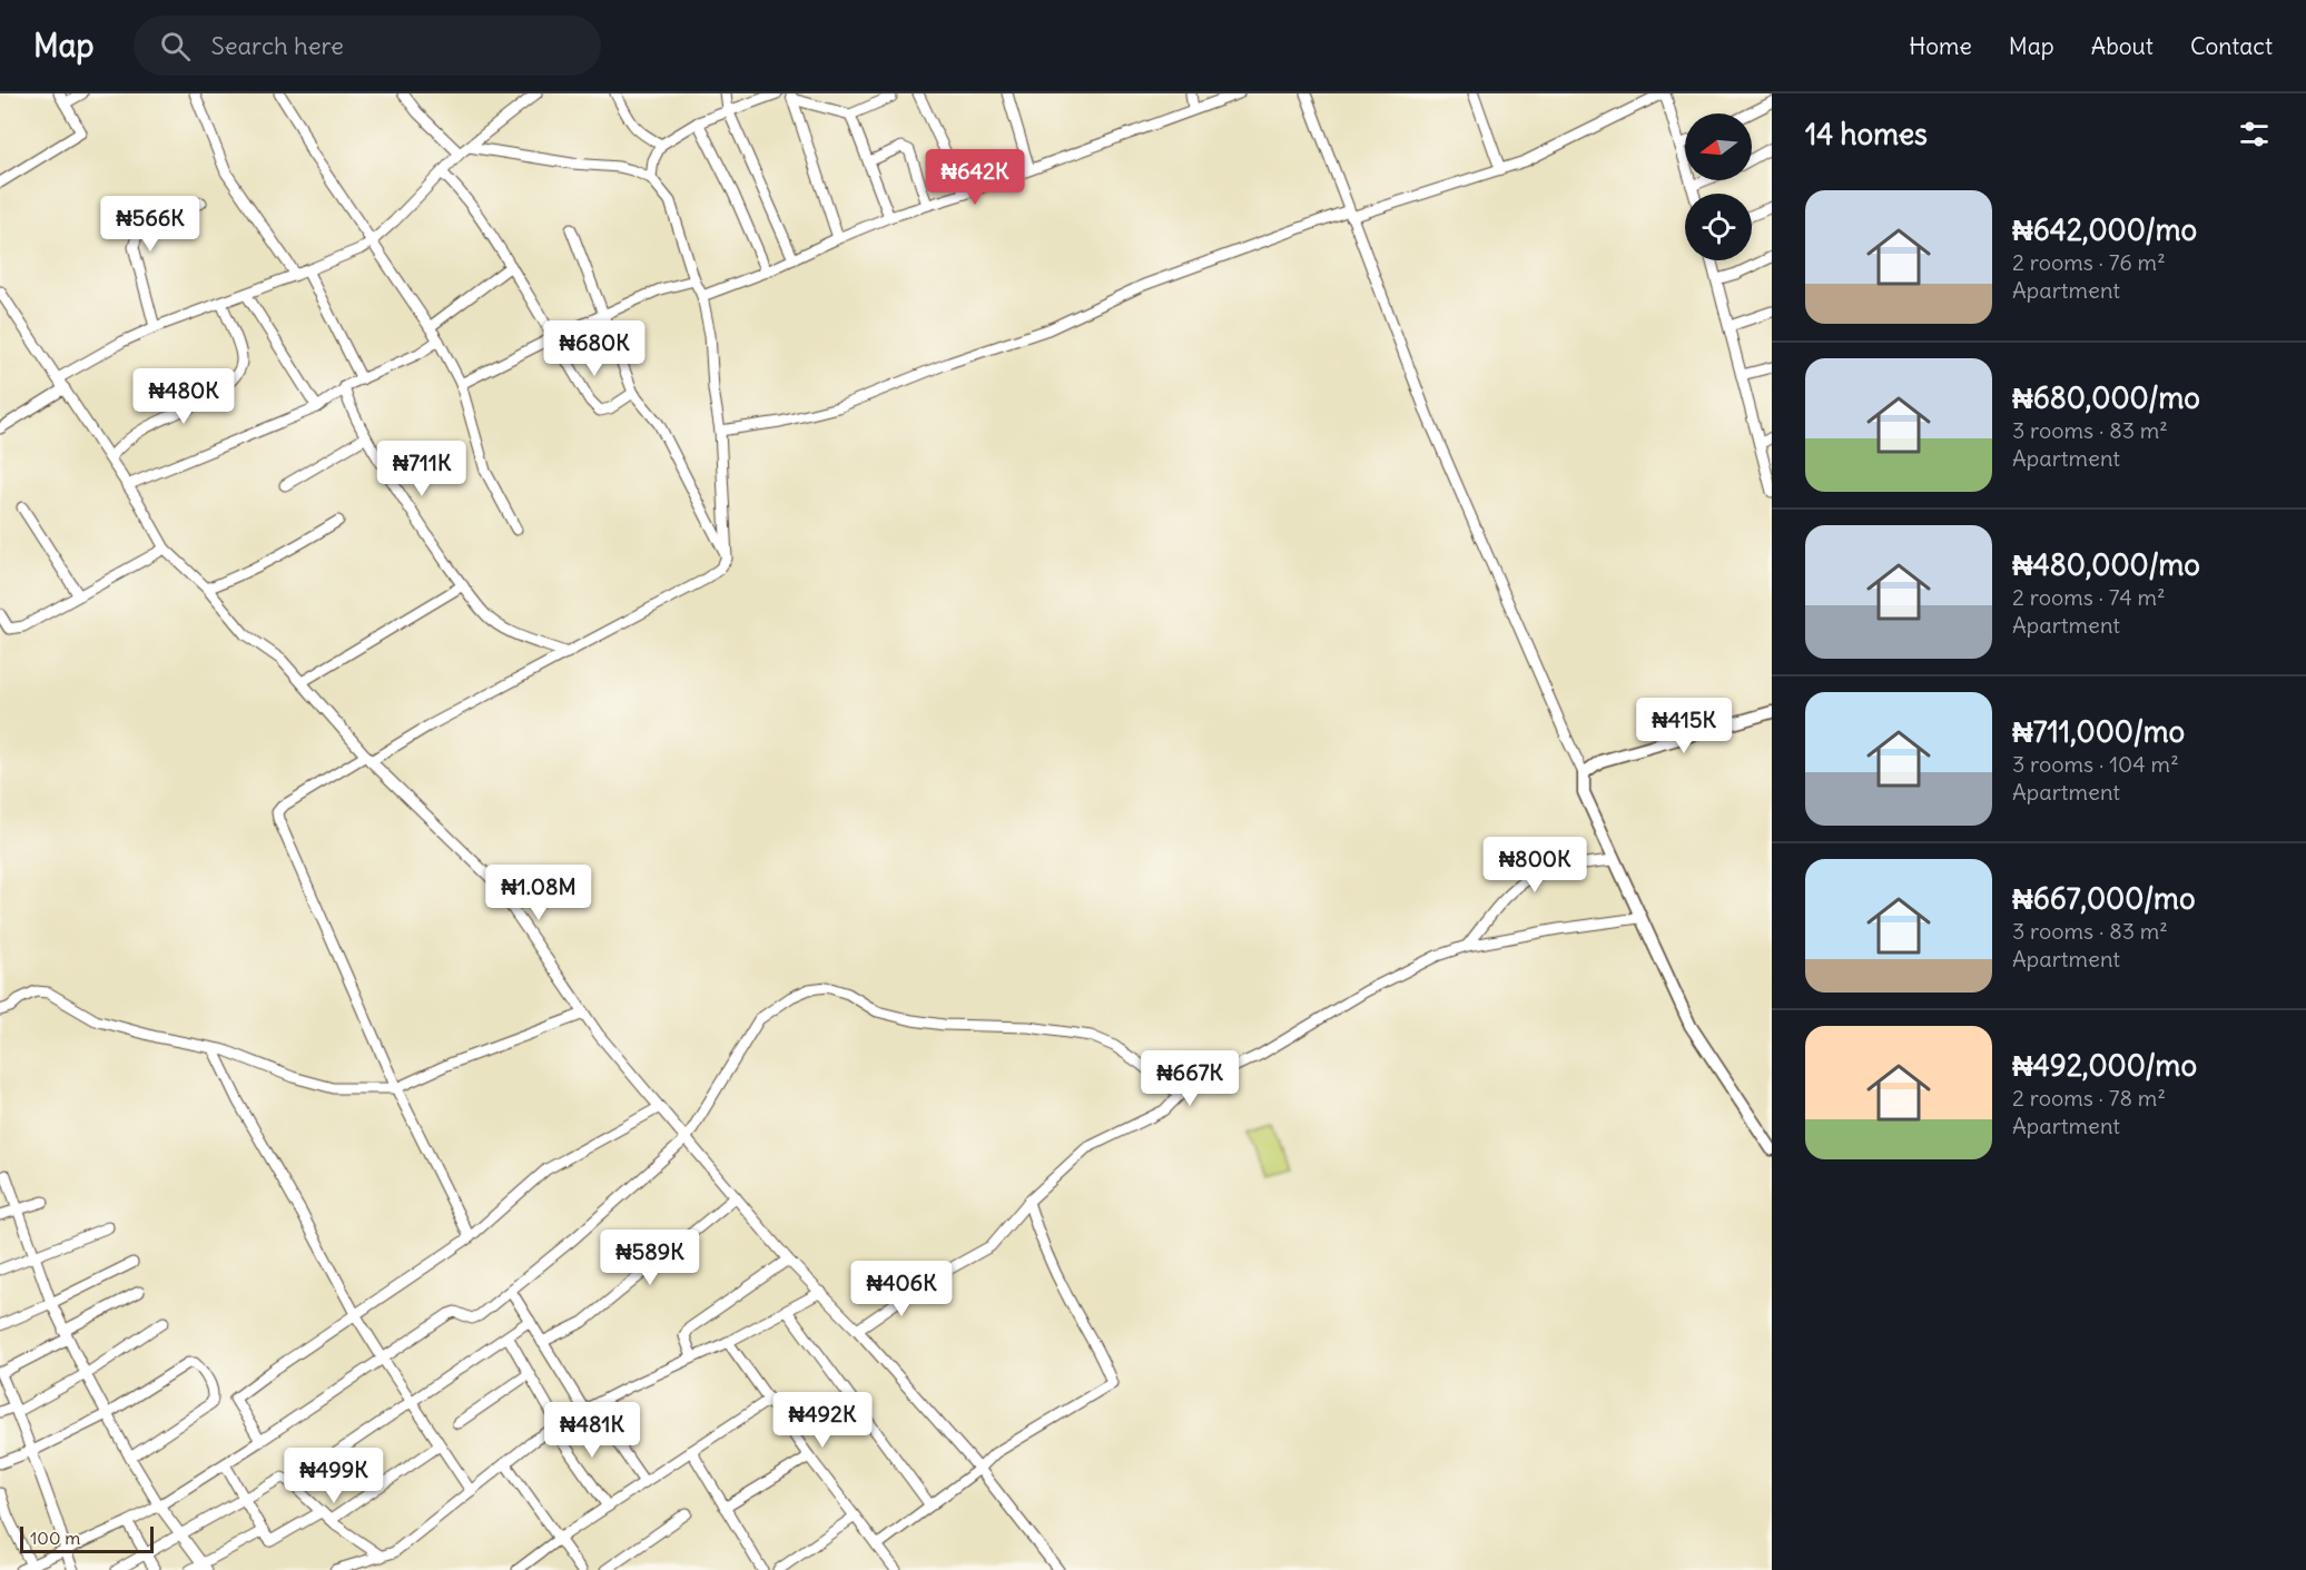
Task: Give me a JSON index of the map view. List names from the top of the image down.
{
  "scale_bar": "100 m",
  "north": "left",
  "page": {
    "header": "Map",
    "search": "Search here",
    "nav": [
      "Home",
      "Map",
      "About",
      "Contact"
    ],
    "heading": "14 homes",
    "price": [
      "₦642K",
      "₦566K",
      "₦680K",
      "₦480K",
      "₦711K",
      "₦415K",
      "₦800K",
      "₦1.08M",
      "₦667K",
      "₦589K",
      "₦406K",
      "₦492K",
      "₦481K",
      "₦499K"
    ],
    "list": [
      {
        "name": "₦642,000/mo",
        "note": "2 rooms · 76 m² · Apartment"
      },
      {
        "name": "₦680,000/mo",
        "note": "3 rooms · 83 m² · Apartment"
      },
      {
        "name": "₦480,000/mo",
        "note": "2 rooms · 74 m² · Apartment"
      },
      {
        "name": "₦711,000/mo",
        "note": "3 rooms · 104 m² · Apartment"
      },
      {
        "name": "₦667,000/mo",
        "note": "3 rooms · 83 m² · Apartment"
      },
      {
        "name": "₦492,000/mo",
        "note": "2 rooms · 78 m² · Apartment"
      }
    ],
    "scale": "100 m"
  }
}
